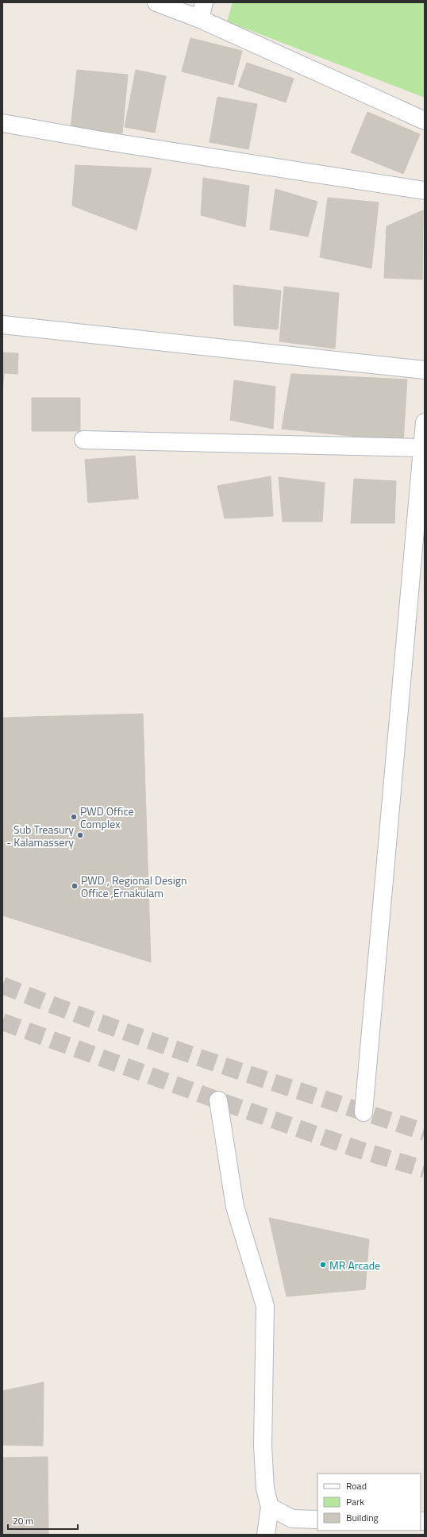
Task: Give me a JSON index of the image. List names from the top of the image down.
{
  "places": [
    "PWD Office Complex",
    "Sub Treasury - Kalamassery",
    "PWD , Regional Design Office ,Ernakulam",
    "MR Arcade"
  ],
  "legend": ["Road", "Park", "Building"],
  "scale_bar": "20 m"
}
